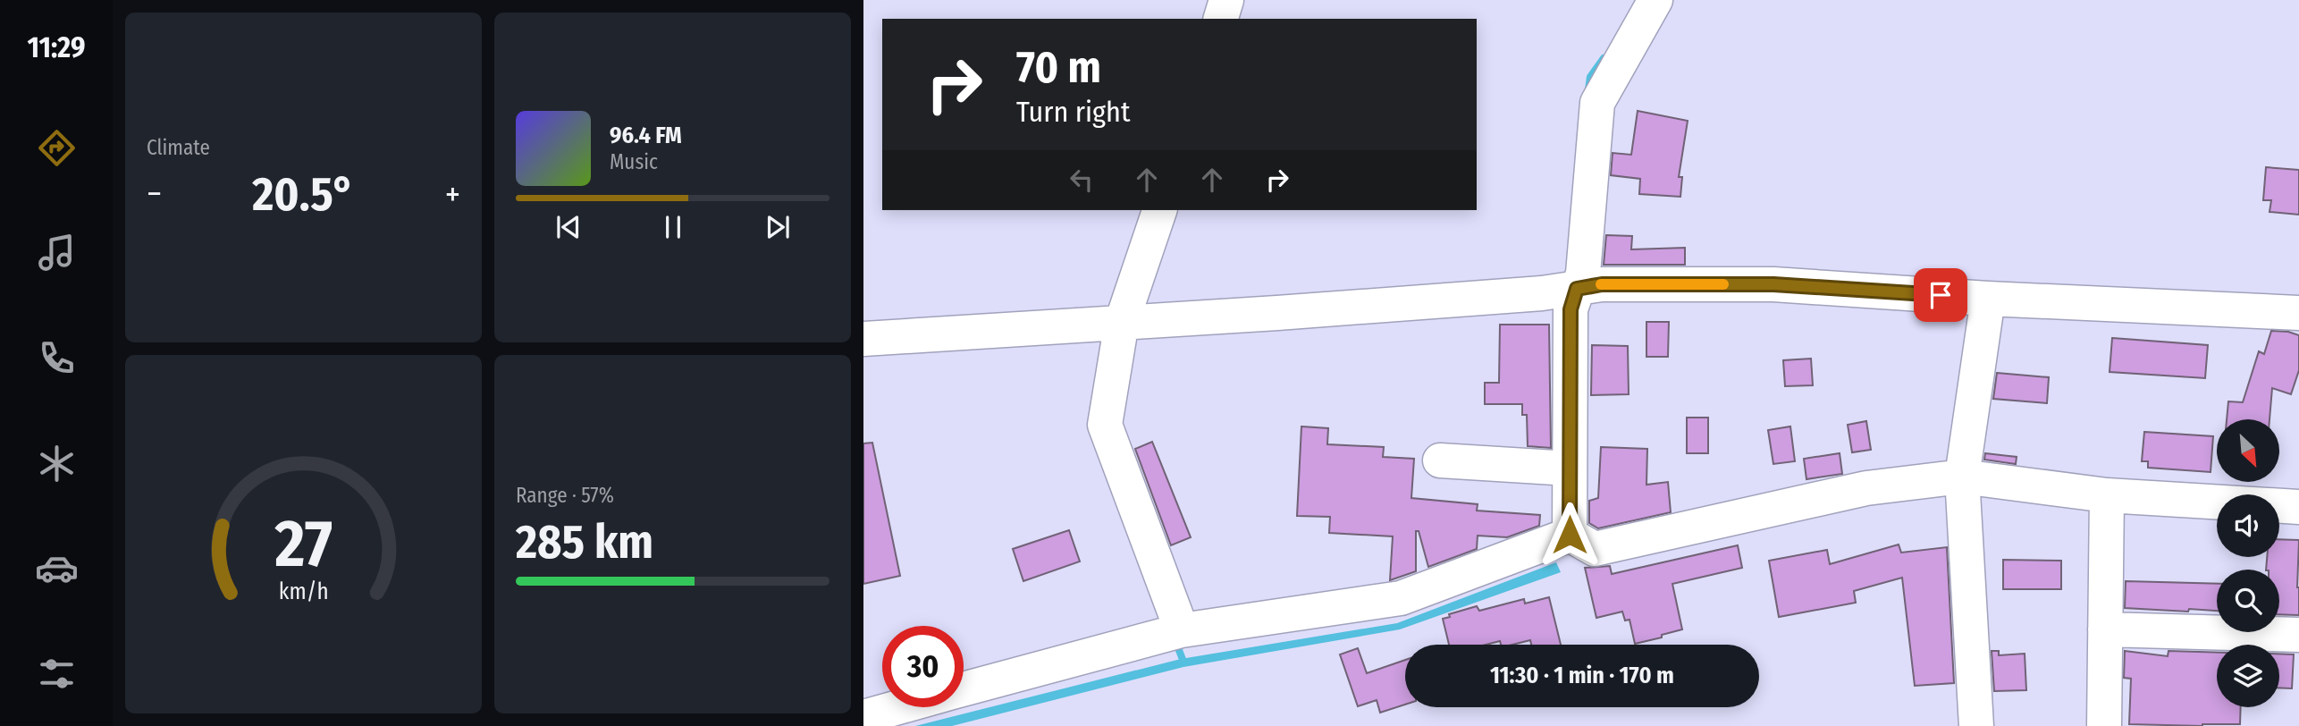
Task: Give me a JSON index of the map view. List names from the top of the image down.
{
  "north": "bottom right",
  "page": {
    "tabs": "11:29",
    "tile": [
      "Climate",
      ["Range · 57%", "285 km"]
    ],
    "turn": ["70 m", "Turn right"],
    "song": ["96.4 FM", "Music"],
    "heat": ["−", "20.5°", "+"],
    "limit": "30",
    "trip": "11:30 · 1 min · 170 m",
    "gauge": ["27", "km/h"]
  }
}
